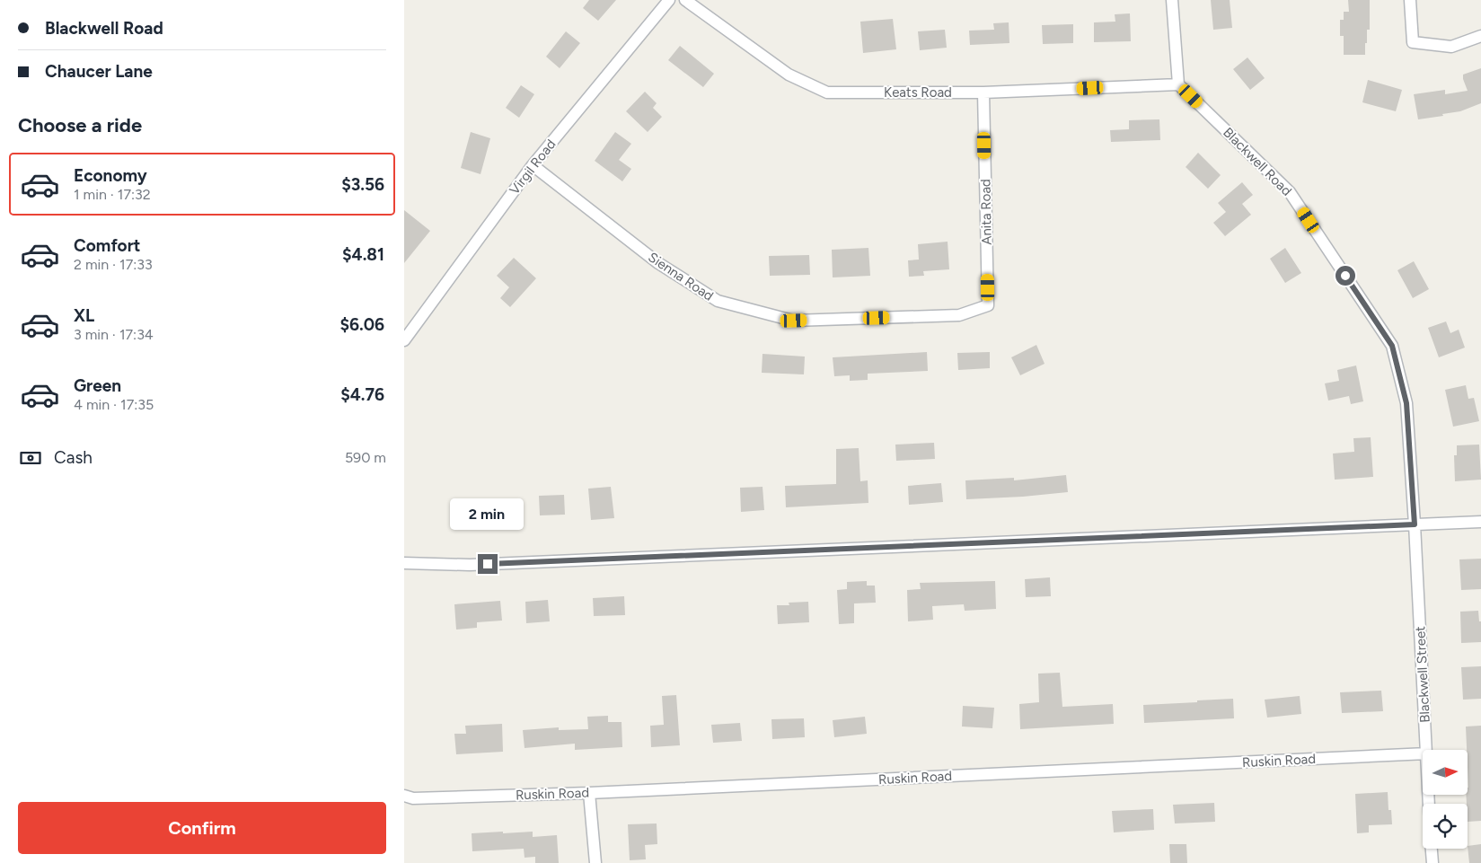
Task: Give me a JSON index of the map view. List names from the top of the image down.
{
  "streets": {
    "street": [
      "Keats Road",
      "Blackwell Road",
      "Virgil Road",
      "Anita Road",
      "Sienna Road",
      "Blackwell Street",
      "Ruskin Road"
    ]
  },
  "crossings": [
    ["Keats Road", "Blackwell Road"],
    ["Keats Road", "Anita Road"],
    ["Blackwell Road", "Blackwell Street"],
    ["Virgil Road", "Sienna Road"],
    ["Anita Road", "Sienna Road"]
  ],
  "north": "right",
  "page": {
    "banner": ["Blackwell Road", "Chaucer Lane"],
    "heading": "Choose a ride",
    "list": [
      {
        "name": "Economy",
        "note": "1 min · 17:32",
        "value": "$3.56"
      },
      {
        "name": "Comfort",
        "note": "2 min · 17:33",
        "value": "$4.81"
      },
      {
        "name": "XL",
        "note": "3 min · 17:34",
        "value": "$6.06"
      },
      {
        "name": "Green",
        "note": "4 min · 17:35",
        "value": "$4.76"
      }
    ],
    "pay": ["Cash", "590 m"],
    "bubble": "2 min",
    "buttons": "Confirm"
  }
}
